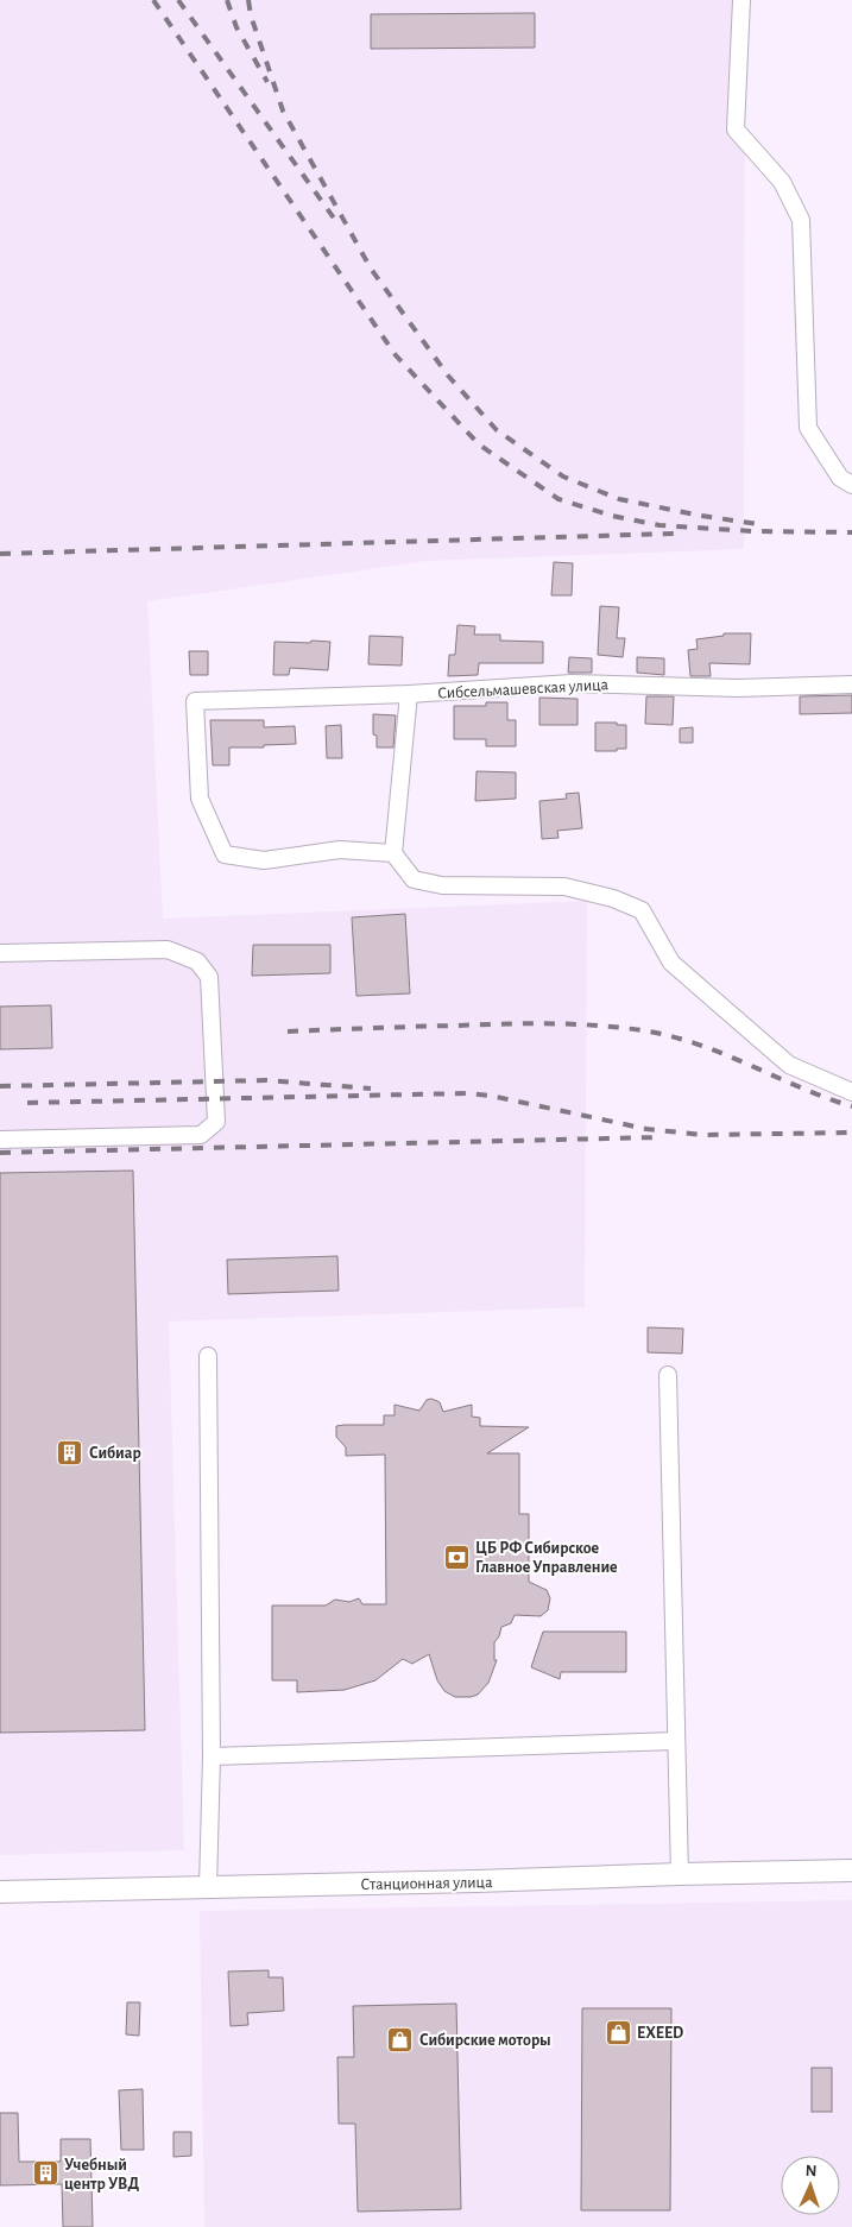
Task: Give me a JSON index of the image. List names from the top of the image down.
{
  "streets": {
    "main road": ["Станционная улица"],
    "street": ["Сибсельмашевская улица"]
  },
  "places": {
    "building": ["Сибиар", "Учебный центр УВД"],
    "bank": ["ЦБ РФ Сибирское Главное Управление"],
    "shop": ["EXEED", "Сибирские моторы"]
  },
  "north": "top"
}
